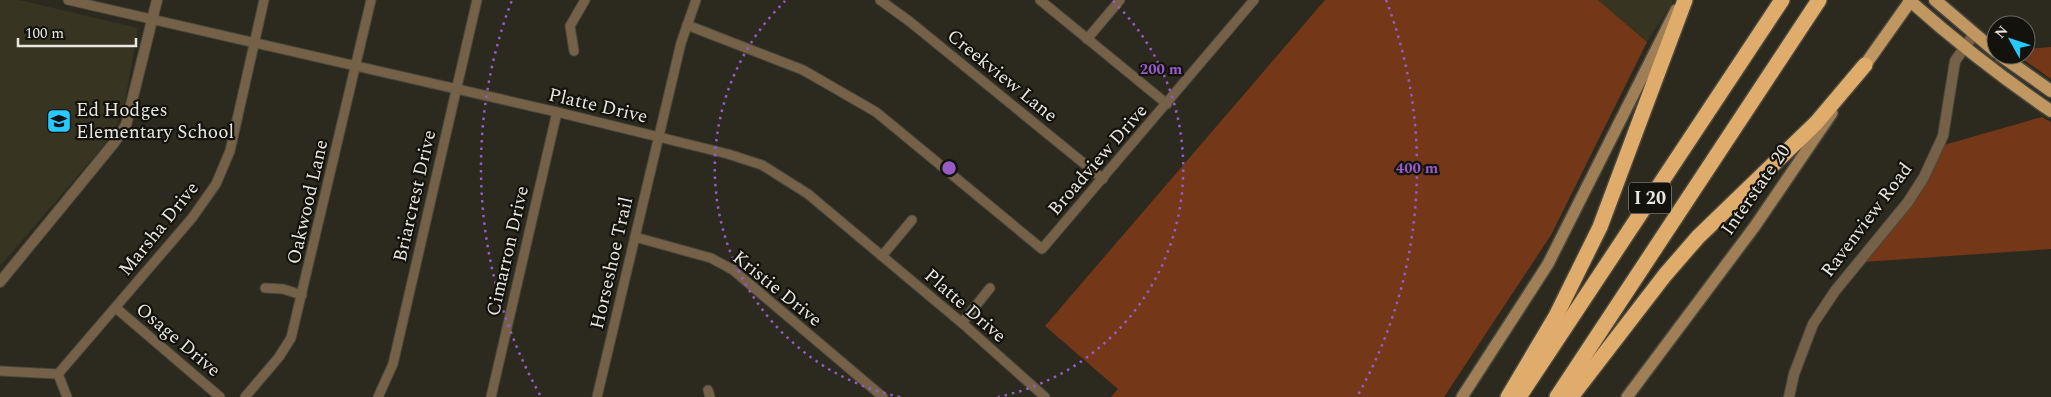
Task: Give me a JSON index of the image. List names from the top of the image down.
{
  "streets": {
    "highway": ["I 20"],
    "main road": ["Interstate 20"],
    "street": [
      "Creekview Lane",
      "Platte Drive",
      "Broadview Drive",
      "Briarcrest Drive",
      "Oakwood Lane",
      "Ravenview Road",
      "Marsha Drive",
      "Cimarron Drive",
      "Horseshoe Trail",
      "Kristie Drive",
      "Osage Drive"
    ]
  },
  "crossings": [
    ["Creekview Lane", "Broadview Drive"],
    ["Platte Drive", "Briarcrest Drive"],
    ["Platte Drive", "Oakwood Lane"],
    ["Platte Drive", "Marsha Drive"],
    ["Platte Drive", "Cimarron Drive"],
    ["Platte Drive", "Horseshoe Trail"],
    ["Broadview Drive", "Horseshoe Trail"],
    ["Marsha Drive", "Osage Drive"],
    ["Horseshoe Trail", "Kristie Drive"]
  ],
  "places": {
    "school or university": ["Ed Hodges Elementary School"]
  },
  "scale_bar": "100 m",
  "north": "top left",
  "rings": ["200 m", "400 m"]
}
